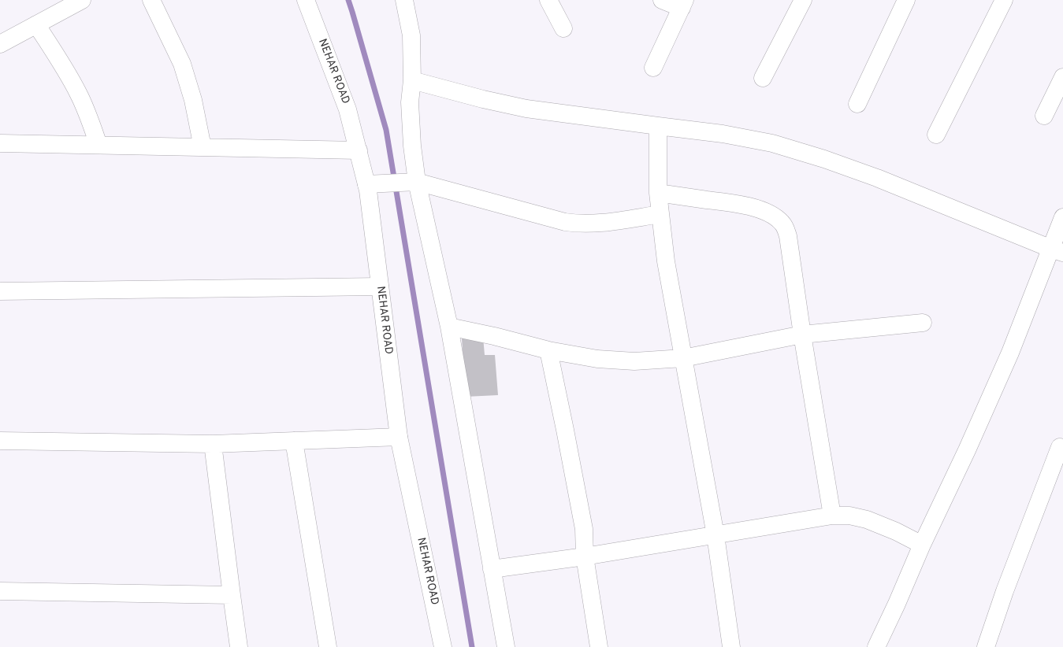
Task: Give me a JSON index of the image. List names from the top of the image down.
{
  "streets": {
    "street": ["NEHAR ROAD"]
  }
}
